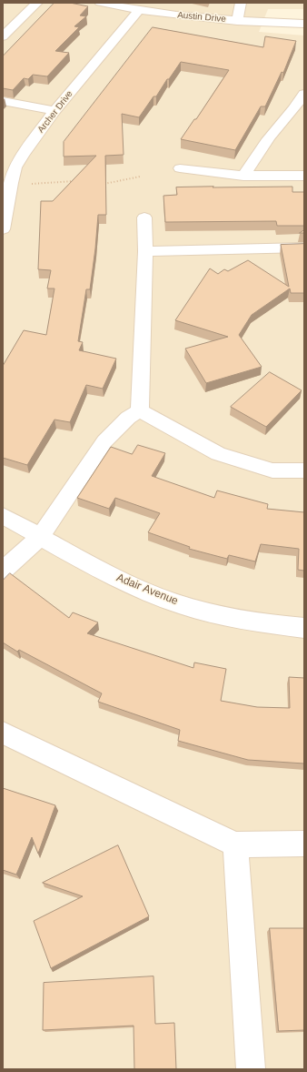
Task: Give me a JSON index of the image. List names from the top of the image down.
{
  "streets": {
    "street": ["Austin Drive", "Archer Drive", "Adair Avenue"]
  },
  "crossings": [
    ["Austin Drive", "Archer Drive"]
  ]
}
